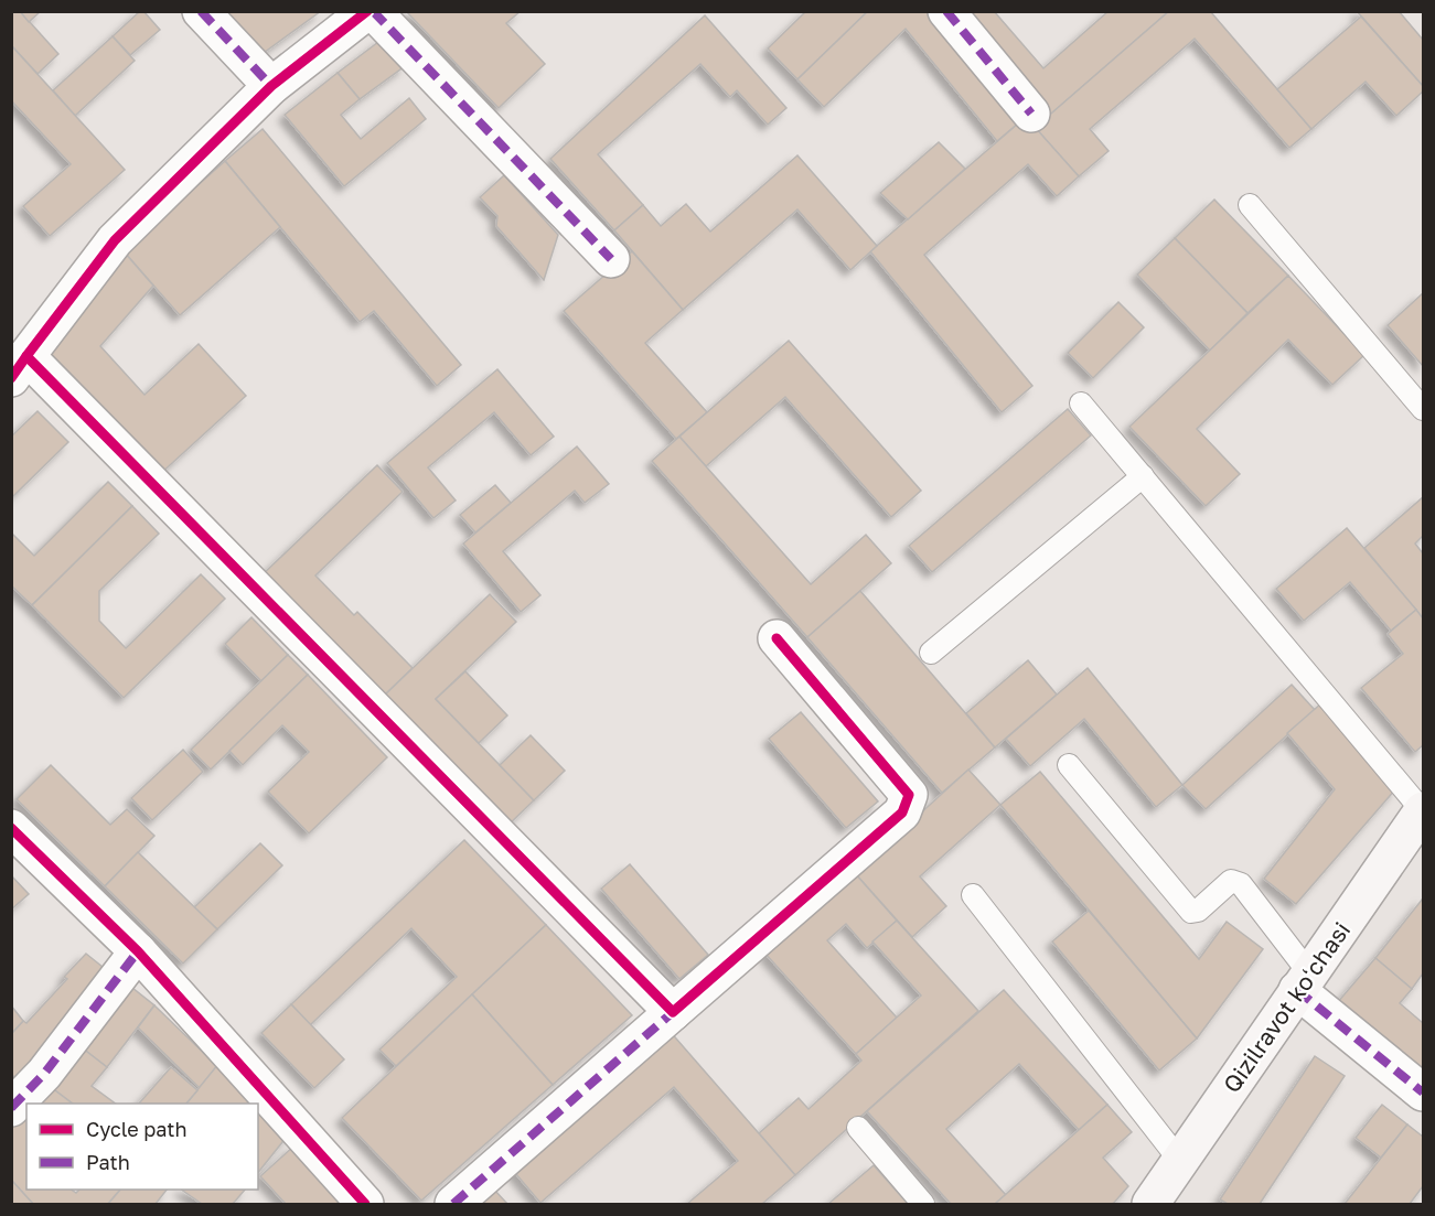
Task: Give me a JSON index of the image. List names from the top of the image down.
{
  "streets": {
    "street": ["Qizilravot koʻchasi"]
  },
  "legend": ["Cycle path", "Path"]
}
